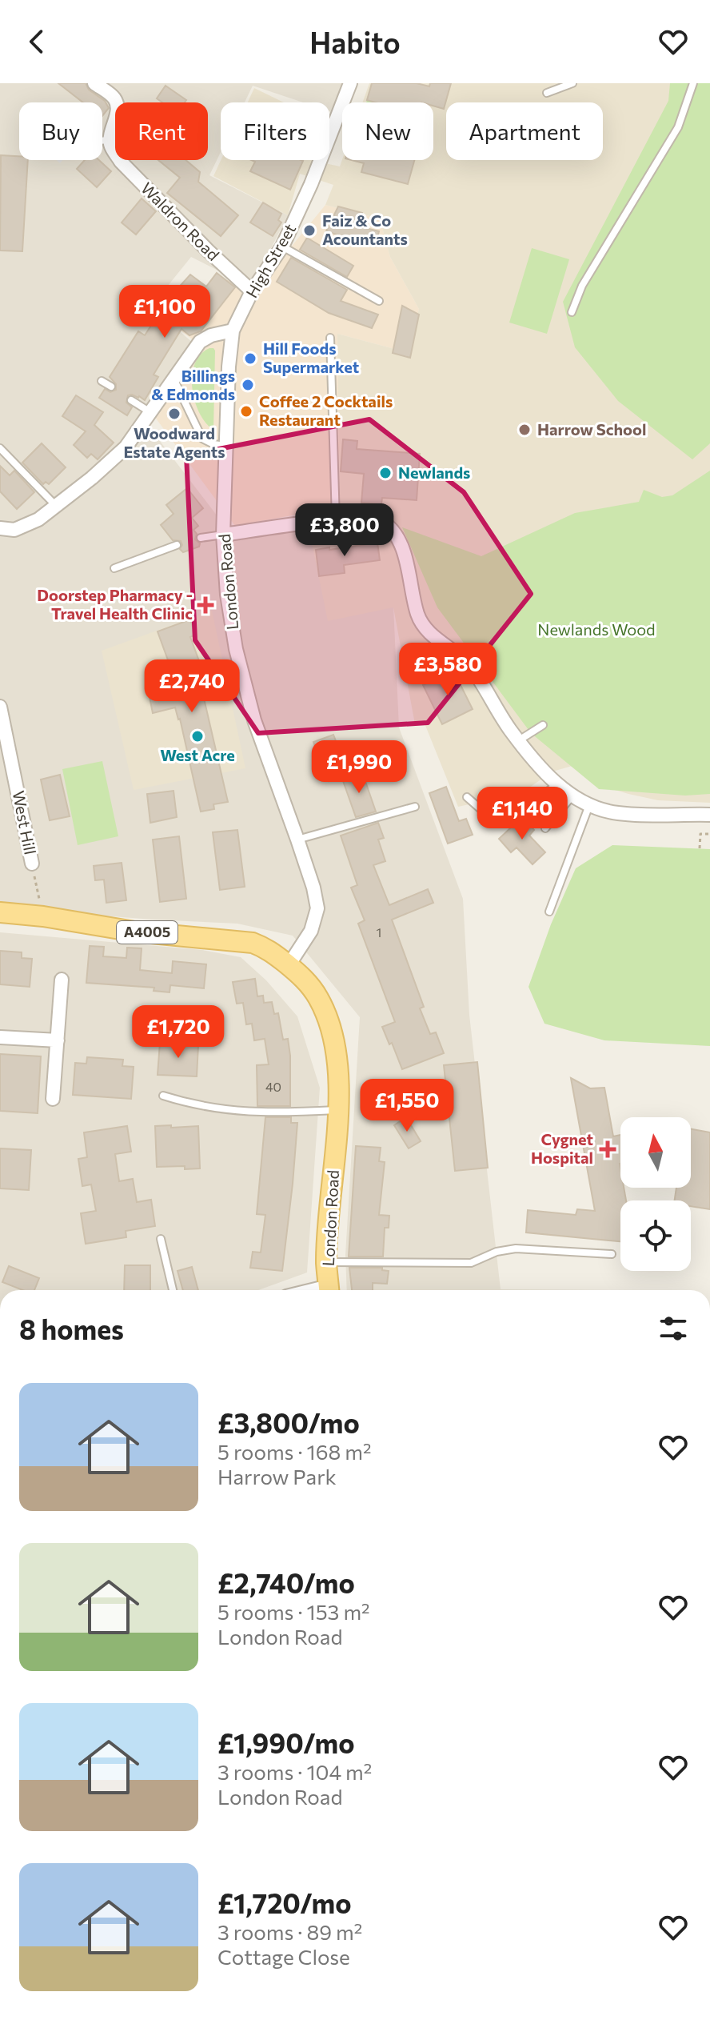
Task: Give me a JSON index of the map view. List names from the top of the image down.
{
  "streets": {
    "main road": ["London Road", "A4005"],
    "street": ["Waldron Road", "High Street", "West Hill"]
  },
  "crossings": [
    ["Waldron Road", "High Street"],
    ["High Street", "London Road"],
    ["London Road", "A4005"]
  ],
  "parks": ["Newlands Wood"],
  "places": {
    "other": [
      "Faiz & Co Acountants",
      "Hill Foods Supermarket",
      "Billings & Edmonds",
      "Coffee 2 Cocktails Restaurant",
      "Woodward Estate Agents",
      "Harrow School",
      "Newlands",
      "West Acre"
    ],
    "health": ["Doorstep Pharmacy - Travel Health Clinic", "Cygnet Hospital"]
  },
  "house_numbers": ["1", "40"],
  "north": "top",
  "page": {
    "header": "Habito",
    "chip": [
      "Buy",
      "Rent",
      "Filters",
      "New",
      "Apartment"
    ],
    "price": [
      "£1,100",
      "£3,800",
      "£3,580",
      "£2,740",
      "£1,990",
      "£1,140",
      "£1,720",
      "£1,550"
    ],
    "heading": "8 homes",
    "list": [
      {
        "name": "£3,800/mo",
        "note": "5 rooms · 168 m² · Harrow Park"
      },
      {
        "name": "£2,740/mo",
        "note": "5 rooms · 153 m² · London Road"
      },
      {
        "name": "£1,990/mo",
        "note": "3 rooms · 104 m² · London Road"
      },
      {
        "name": "£1,720/mo",
        "note": "3 rooms · 89 m² · Cottage Close"
      }
    ]
  }
}
